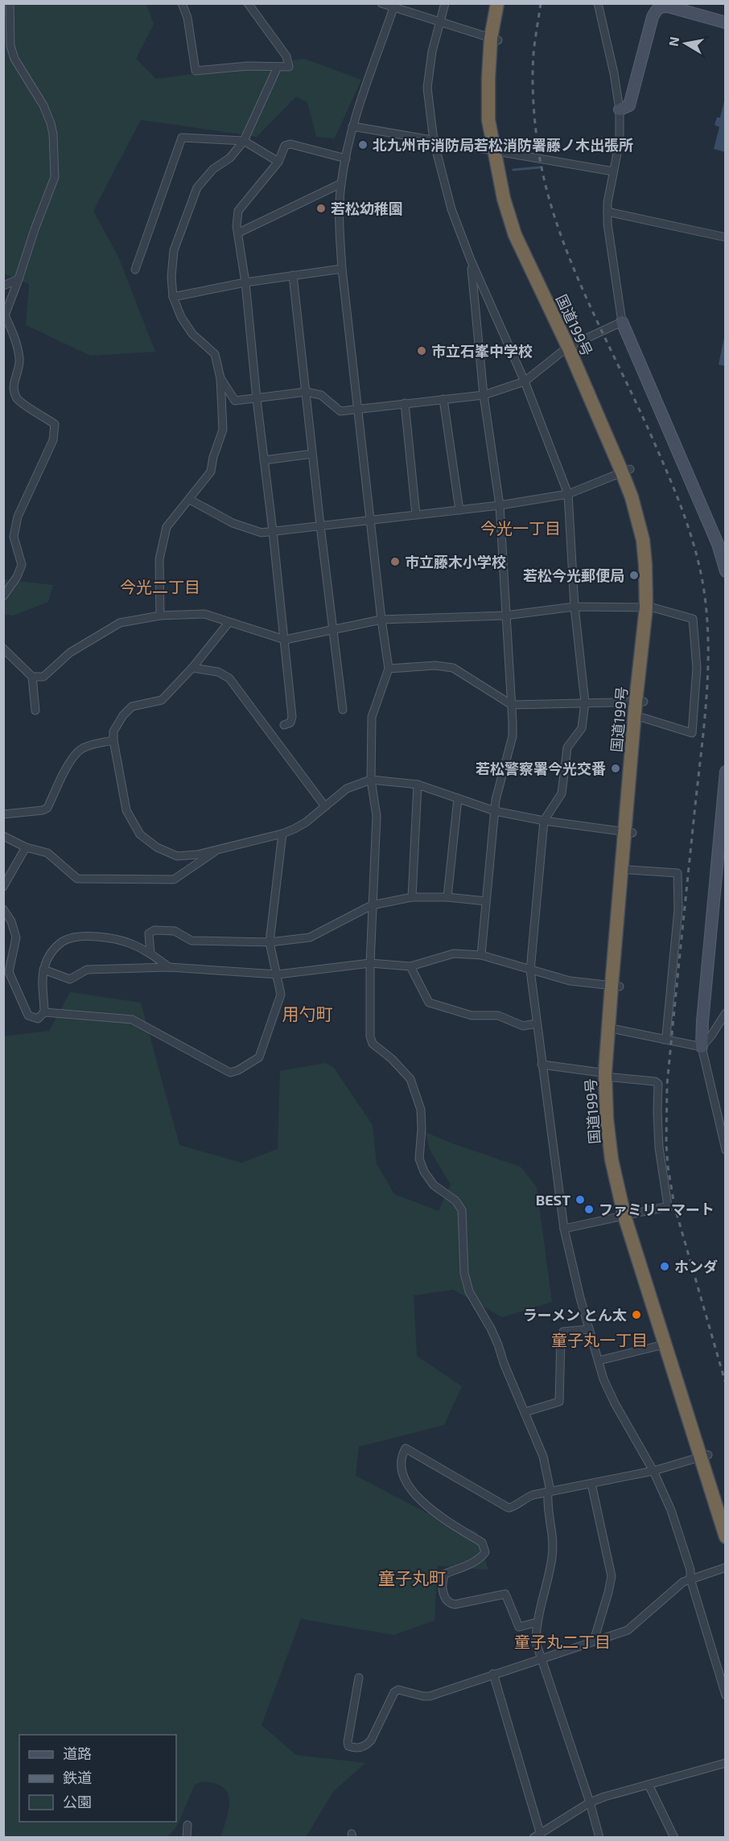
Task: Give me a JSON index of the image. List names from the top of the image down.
{
  "streets": {
    "highway": ["国道199号"]
  },
  "districts": [
    "今光一丁目",
    "今光二丁目",
    "用勺町",
    "童子丸一丁目",
    "童子丸町",
    "童子丸二丁目"
  ],
  "places": [
    "北九州市消防局若松消防署藤ノ木出張所",
    "若松幼稚園",
    "市立石峯中学校",
    "市立藤木小学校",
    "若松今光郵便局",
    "若松警察署今光交番",
    "BEST",
    "ファミリーマート",
    "ホンダ",
    "ラーメン とん太"
  ],
  "legend": ["道路", "鉄道", "公園"],
  "north": "left"
}
